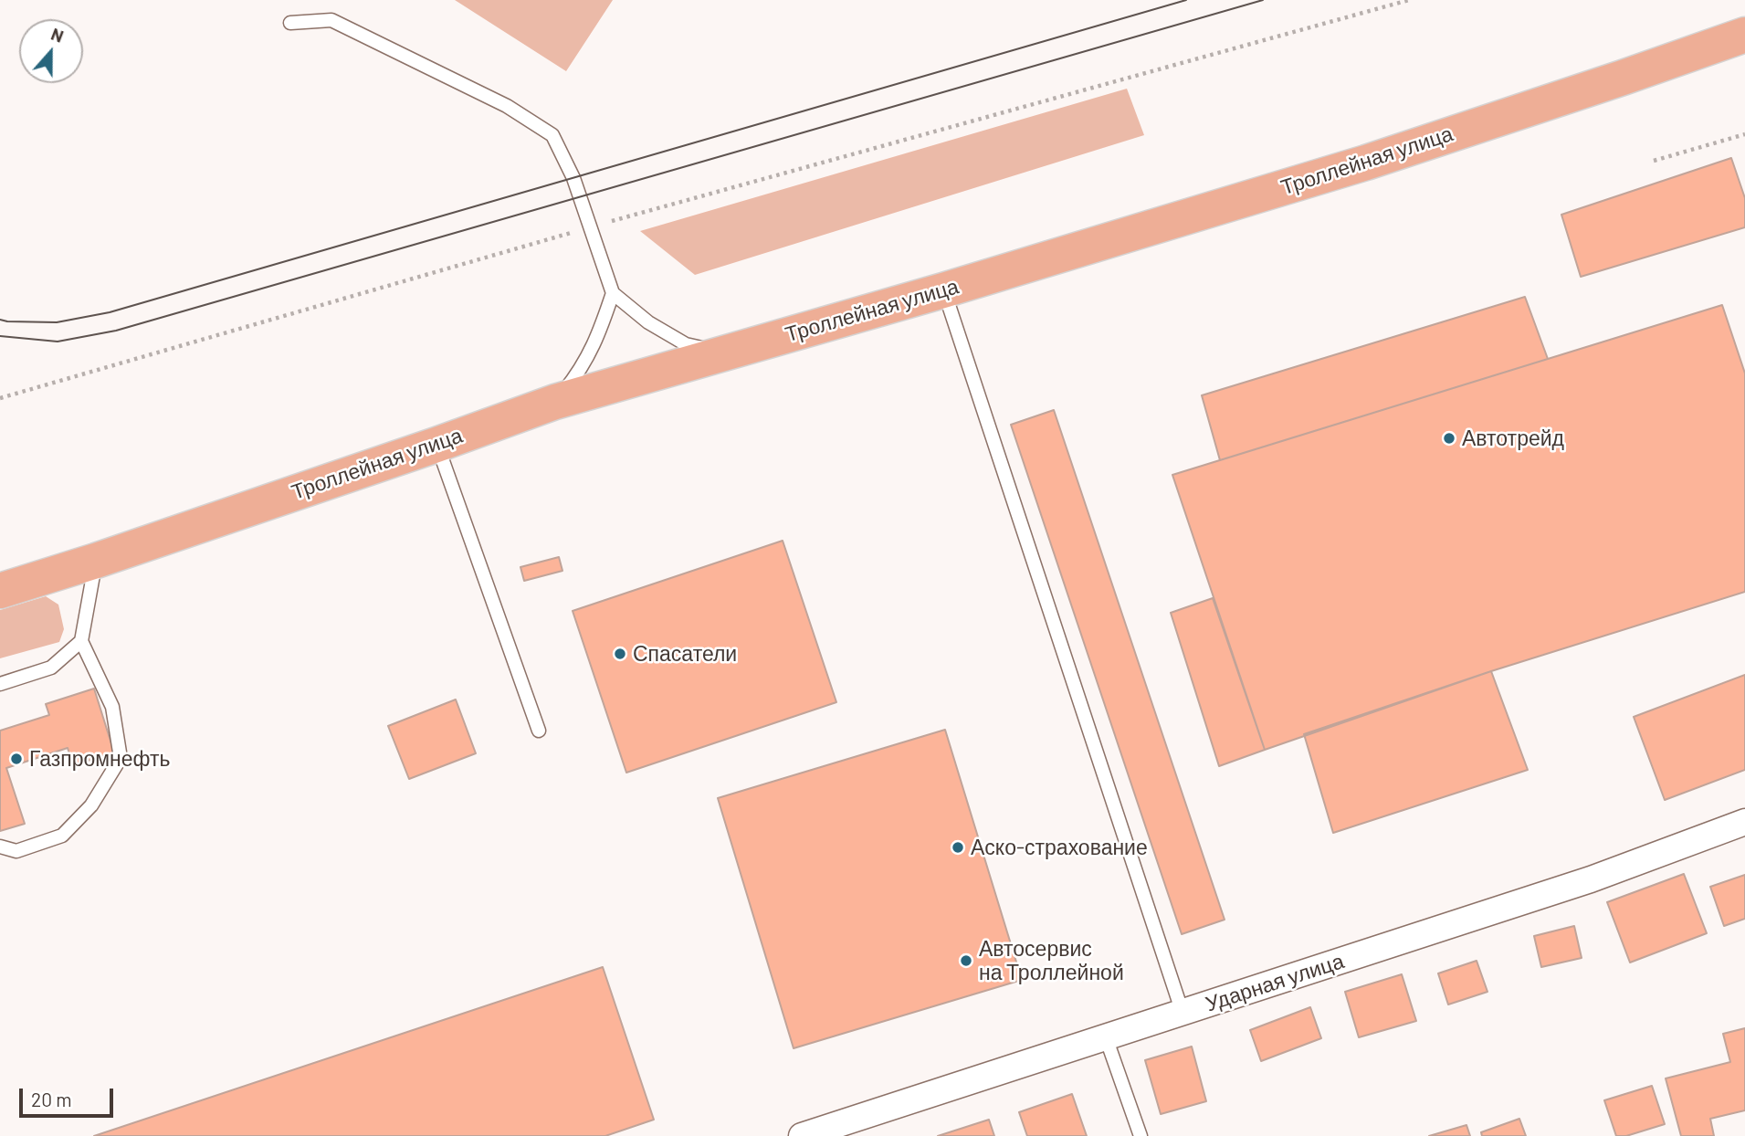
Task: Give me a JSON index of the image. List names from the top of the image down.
{
  "streets": {
    "main road": ["Троллейная улица"],
    "street": ["Ударная улица"]
  },
  "places": [
    "Автотрейд",
    "Спасатели",
    "Газпромнефть",
    "Аско-страхование",
    "Автосервис на Троллейной"
  ],
  "scale_bar": "20 m",
  "north": "top"
}
